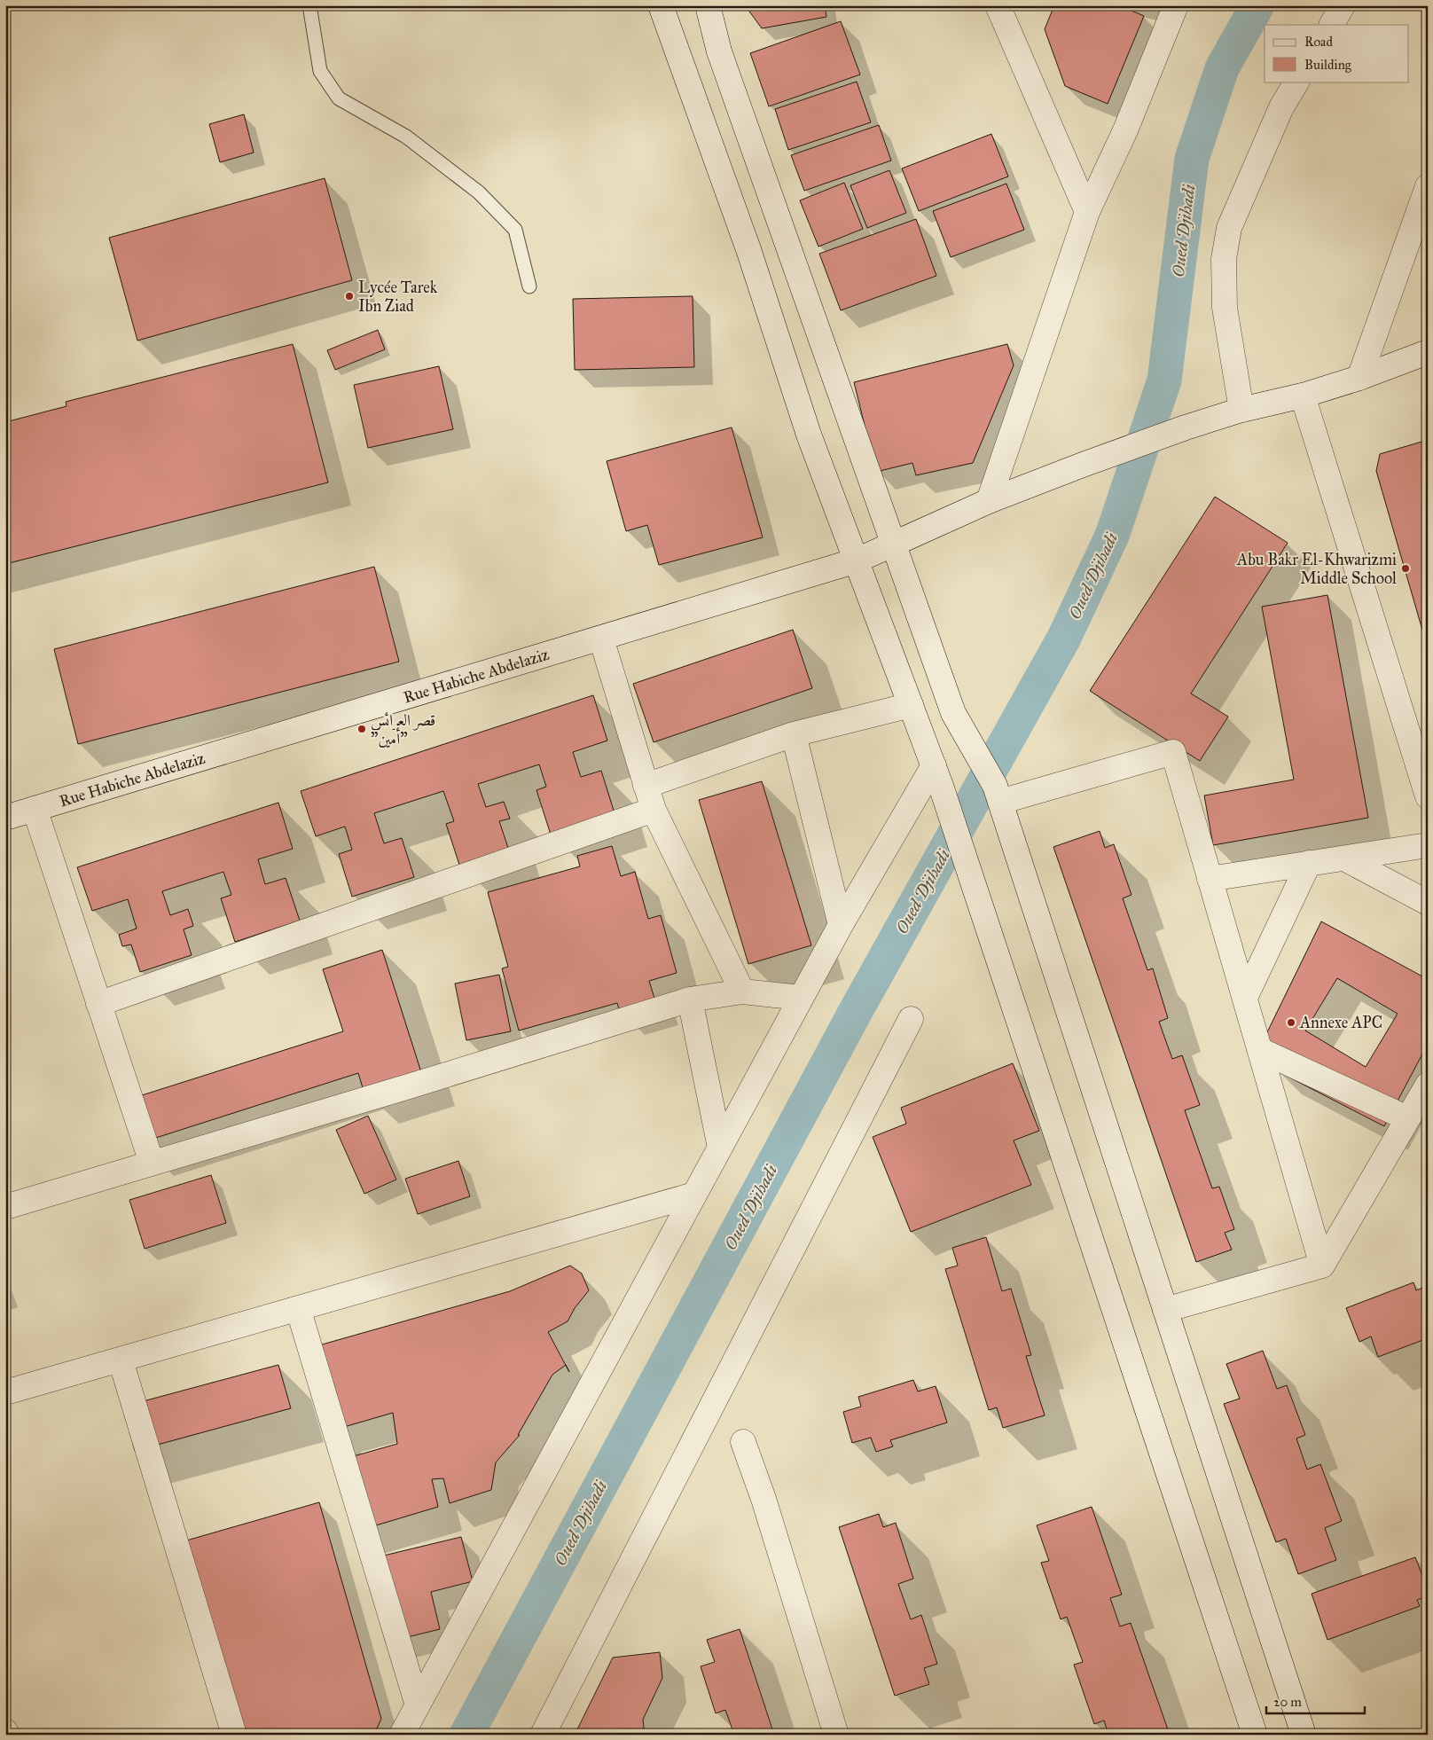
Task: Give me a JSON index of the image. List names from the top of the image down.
{
  "streets": {
    "street": ["Rue Habiche Abdelaziz"]
  },
  "water": ["Oued Djihadi"],
  "places": [
    "Lycée Tarek Ibn Ziad",
    "Abu Bakr El-Khwarizmi Middle School",
    "قصر العرائس \"أمين\"",
    "Annexe APC"
  ],
  "legend": ["Road", "Building"],
  "scale_bar": "20 m"
}
